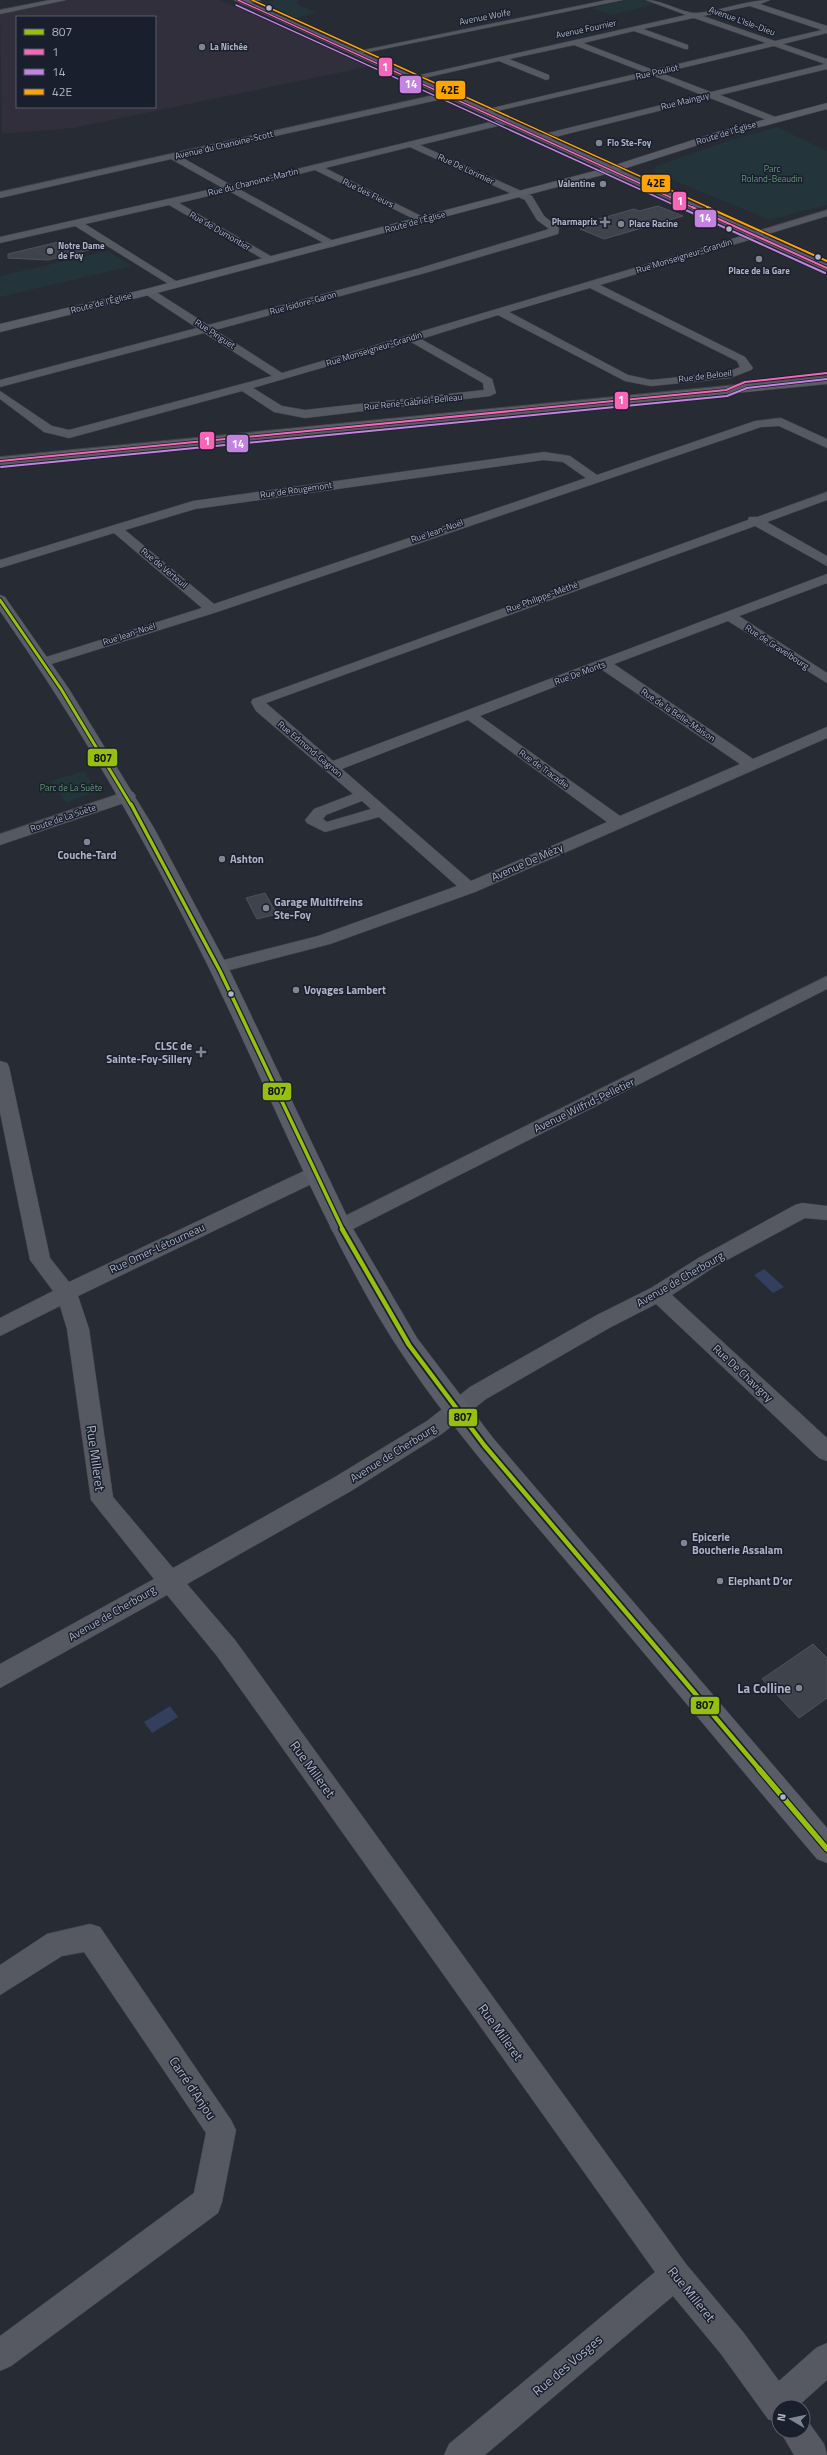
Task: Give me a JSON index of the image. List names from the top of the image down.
{
  "streets": {
    "main road": ["Route de l'Église"],
    "street": [
      "Avenue Wolfe",
      "Avenue L'Isle-Dieu",
      "Avenue Fournier",
      "Rue Pouliot",
      "Rue Mainguy",
      "Avenue du Chanoine-Scott",
      "Rue De Lorimier",
      "Rue du Chanoine-Martin",
      "Rue des Fleurs",
      "Rue de Dumontier",
      "Rue Monseigneur-Grandin",
      "Rue Isidore-Garon",
      "Rue Pinguet",
      "Rue de Beloeil",
      "Rue René-Gabriel-Belleau",
      "Rue de Rougemont",
      "Rue Jean-Noël",
      "Rue de Verteuil",
      "Rue Philippe-Méthé",
      "Rue de Gravelbourg",
      "Rue De Monts",
      "Rue de la Belle-Maison",
      "Rue Edmond-Gagnon",
      "Rue de Tracadie",
      "Route de La Suète",
      "Avenue De Mézy",
      "Avenue Wilfrid-Pelletier",
      "Rue Omer-Létourneau",
      "Avenue de Cherbourg",
      "Rue De Chavigny",
      "Rue Milleret",
      "Carré d'Anjou",
      "Rue des Vosges"
    ]
  },
  "crossings": [
    ["Avenue L'Isle-Dieu", "Avenue Fournier"],
    ["Avenue L'Isle-Dieu", "Rue Pouliot"],
    ["Route de l'Église", "Rue De Lorimier"],
    ["Route de l'Église", "Rue des Fleurs"],
    ["Route de l'Église", "Rue de Dumontier"],
    ["Route de l'Église", "Rue Isidore-Garon"],
    ["Route de l'Église", "Rue Pinguet"],
    ["Rue De Lorimier", "Rue du Chanoine-Martin"],
    ["Rue De Lorimier", "Rue Isidore-Garon"],
    ["Rue du Chanoine-Martin", "Rue des Fleurs"],
    ["Rue du Chanoine-Martin", "Rue de Dumontier"],
    ["Rue Monseigneur-Grandin", "Rue Pinguet"],
    ["Rue Monseigneur-Grandin", "Rue de Beloeil"],
    ["Rue Monseigneur-Grandin", "Rue René-Gabriel-Belleau"],
    ["Rue Isidore-Garon", "Rue Pinguet"],
    ["Rue de Rougemont", "Rue Jean-Noël"],
    ["Rue de Rougemont", "Rue de Verteuil"],
    ["Rue Jean-Noël", "Rue de Verteuil"],
    ["Rue Philippe-Méthé", "Rue Edmond-Gagnon"],
    ["Rue de Gravelbourg", "Rue De Monts"],
    ["Rue De Monts", "Rue de la Belle-Maison"],
    ["Rue De Monts", "Rue Edmond-Gagnon"],
    ["Rue De Monts", "Rue de Tracadie"],
    ["Rue de la Belle-Maison", "Avenue De Mézy"],
    ["Rue Edmond-Gagnon", "Avenue De Mézy"],
    ["Rue de Tracadie", "Avenue De Mézy"],
    ["Rue Omer-Létourneau", "Rue Milleret"],
    ["Avenue de Cherbourg", "Rue De Chavigny"],
    ["Avenue de Cherbourg", "Rue Milleret"],
    ["Rue Milleret", "Rue des Vosges"]
  ],
  "parks": ["Parc Roland-Beaudin", "Parc de La Suète"],
  "places": {
    "other": [
      "La Nichée",
      "Flo Ste-Foy",
      "Valentine",
      "Place Racine",
      "Notre Dame de Foy",
      "Place de la Gare",
      "Couche-Tard",
      "Ashton",
      "Garage Multifreins Ste-Foy",
      "Voyages Lambert",
      "Epicerie Boucherie Assalam",
      "Elephant D’or",
      "La Colline"
    ],
    "health": ["Pharmaprix", "CLSC de Sainte-Foy-Sillery"]
  },
  "lines": [
    "transit line 1",
    "transit line 42E",
    "transit line 14",
    "transit line 807"
  ],
  "legend": [
    "807",
    "1",
    "14",
    "42E"
  ],
  "north": "left"
}
